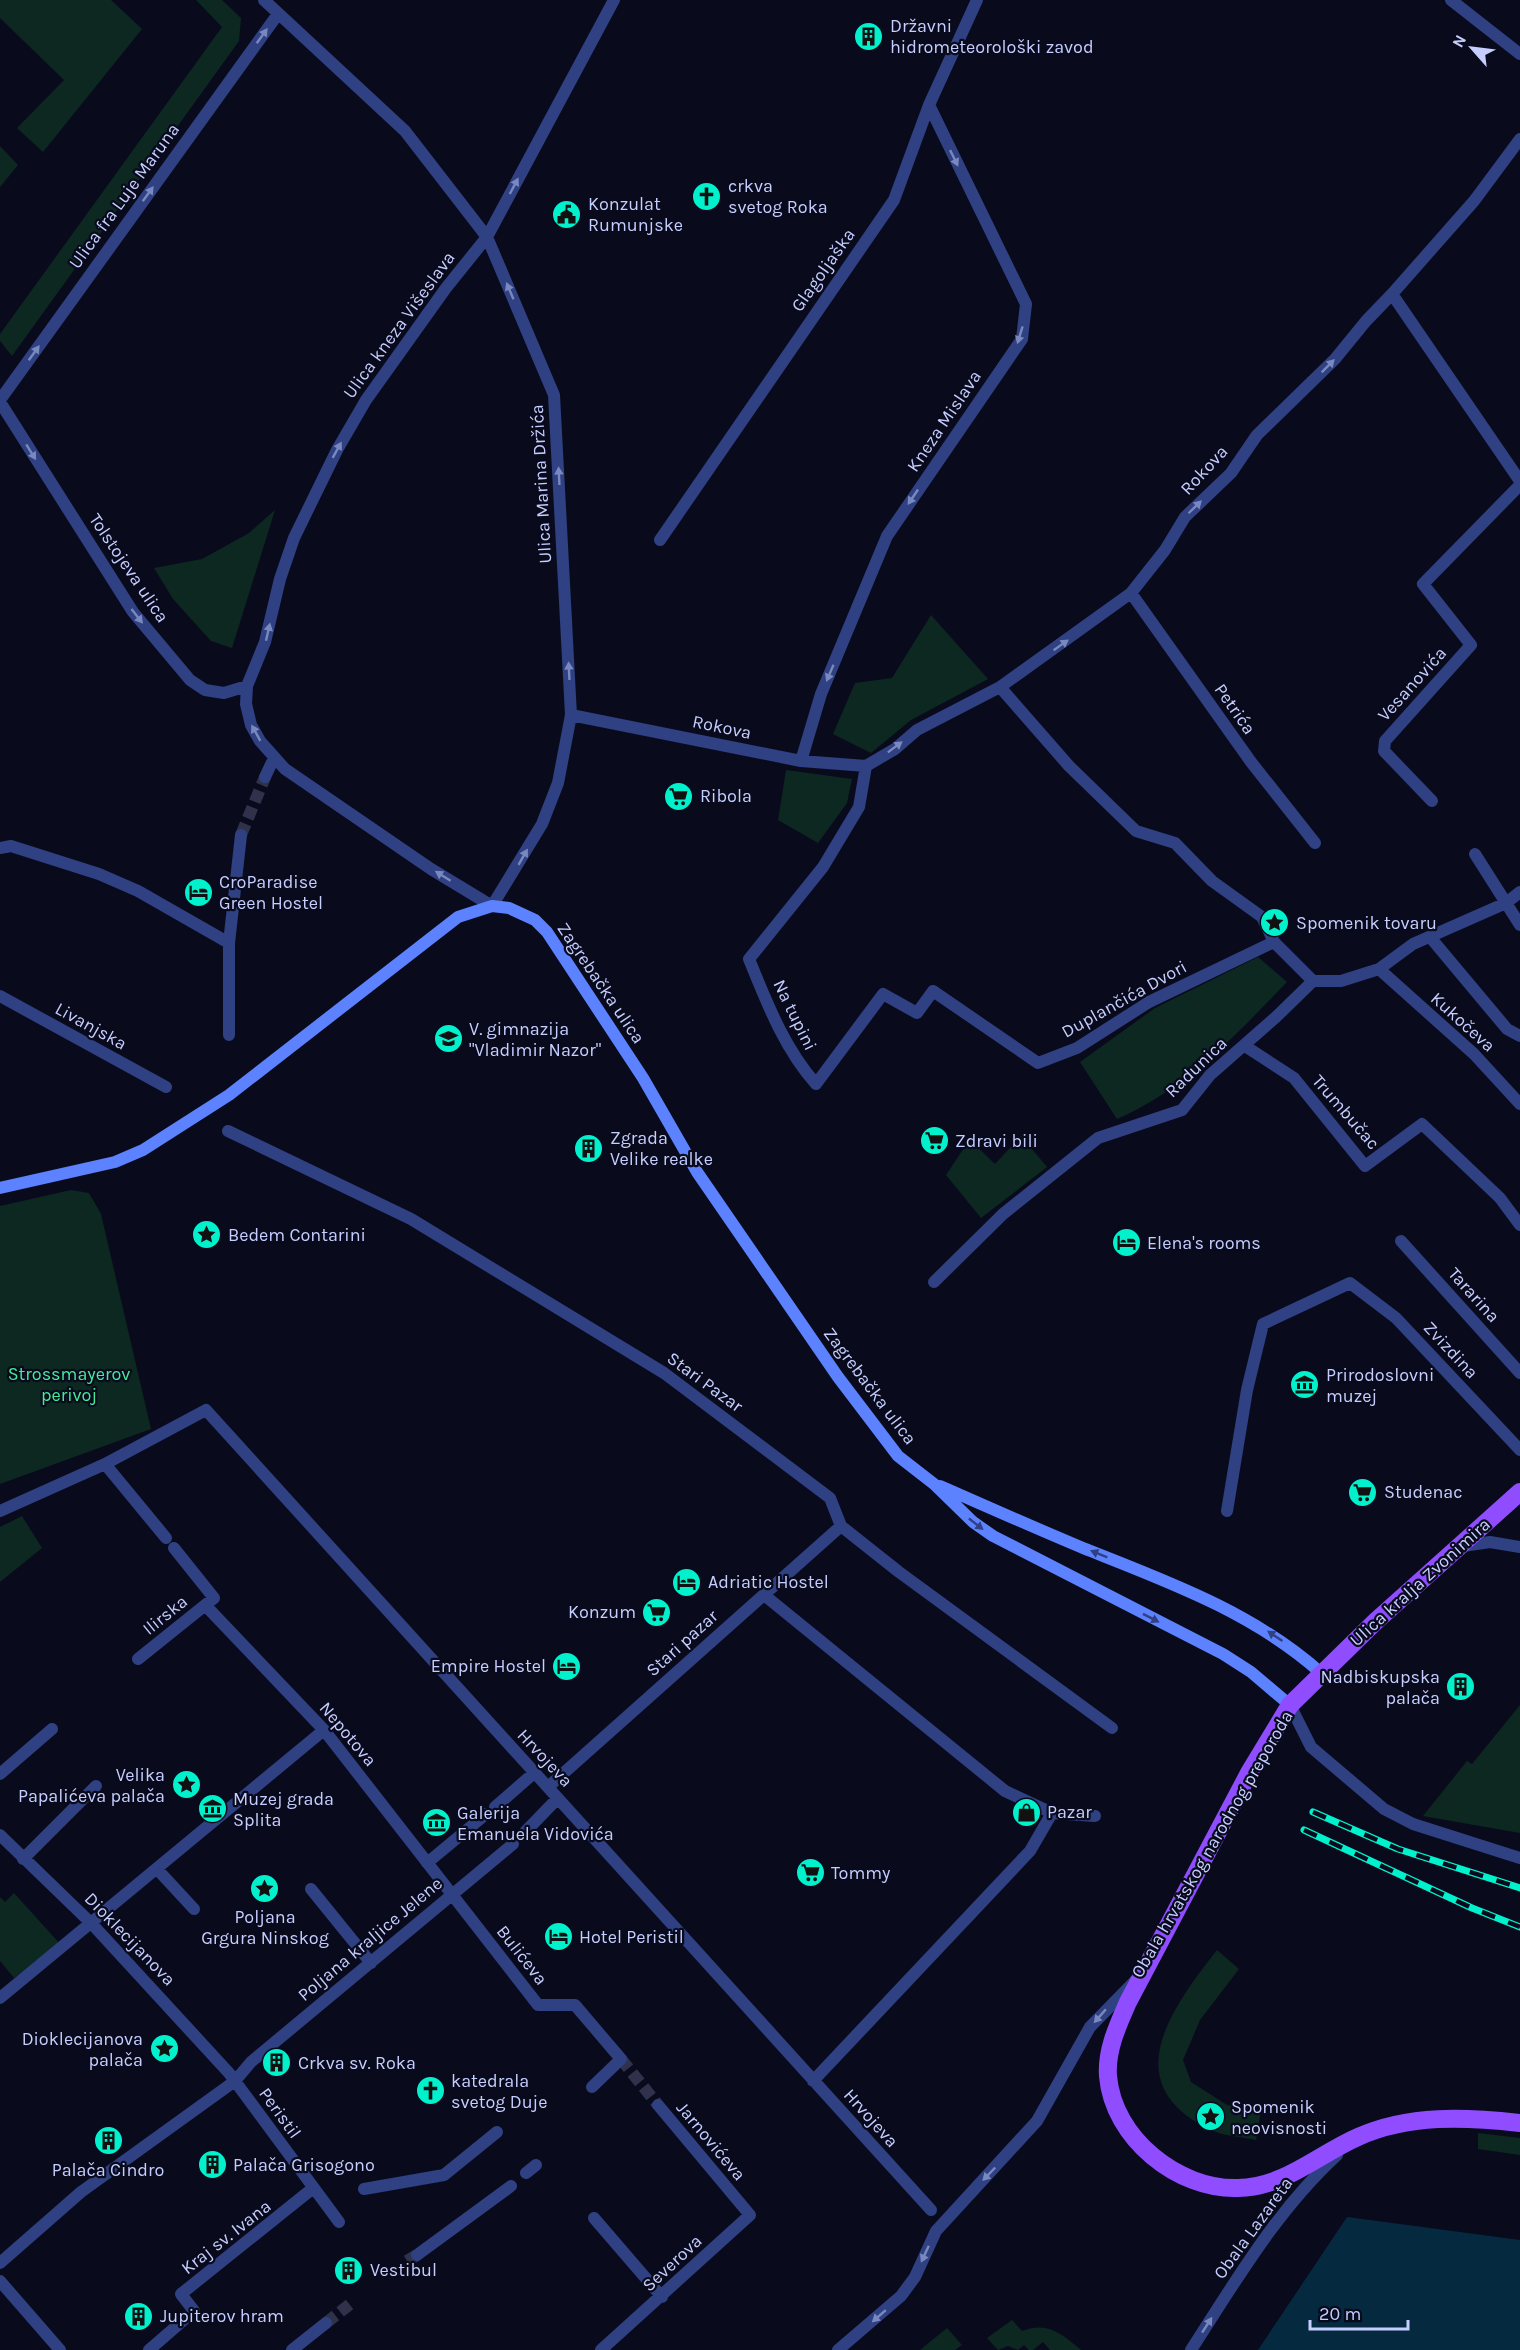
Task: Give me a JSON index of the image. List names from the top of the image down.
{
  "streets": {
    "main road": ["Ulica kralja Zvonimira", "Obala hrvatskog narodnog preporoda"],
    "street": [
      "Ulica fra Luje Maruna",
      "Glagoljaška",
      "Ulica kneza Višeslava",
      "Kneza Mislava",
      "Rokova",
      "Ulica Marina Držića",
      "Tolstojeva ulica",
      "Vesanovića",
      "Petrića",
      "Zagrebačka ulica",
      "Duplančića Dvori",
      "Na tupini",
      "Kukočeva",
      "Livanjska",
      "Radunica",
      "Trumbučac",
      "Tararina",
      "Zvizdina",
      "Stari Pazar",
      "Ilirska",
      "Stari pazar",
      "Nepotova",
      "Hrvojeva",
      "Dioklecijanova",
      "Poljana kraljice Jelene",
      "Bulićeva",
      "Peristil",
      "Jarnovićeva",
      "Obala Lazareta",
      "Kraj sv. Ivana",
      "Severova"
    ]
  },
  "crossings": [
    ["Ulica fra Luje Maruna", "Ulica Marina Držića"],
    ["Ulica fra Luje Maruna", "Tolstojeva ulica"],
    ["Glagoljaška", "Kneza Mislava"],
    ["Ulica kneza Višeslava", "Ulica Marina Držića"],
    ["Ulica kneza Višeslava", "Tolstojeva ulica"],
    ["Kneza Mislava", "Rokova"],
    ["Rokova", "Ulica Marina Držića"],
    ["Rokova", "Vesanovića"],
    ["Rokova", "Petrića"],
    ["Rokova", "Na tupini"],
    ["Ulica Marina Držića", "Zagrebačka ulica"],
    ["Zagrebačka ulica", "Ulica kralja Zvonimira"],
    ["Zagrebačka ulica", "Obala hrvatskog narodnog preporoda"],
    ["Duplančića Dvori", "Na tupini"],
    ["Radunica", "Trumbučac"],
    ["Stari Pazar", "Stari pazar"],
    ["Ulica kralja Zvonimira", "Obala hrvatskog narodnog preporoda"],
    ["Ilirska", "Nepotova"],
    ["Stari pazar", "Hrvojeva"],
    ["Nepotova", "Hrvojeva"],
    ["Nepotova", "Poljana kraljice Jelene"],
    ["Nepotova", "Bulićeva"],
    ["Hrvojeva", "Poljana kraljice Jelene"],
    ["Dioklecijanova", "Peristil"],
    ["Poljana kraljice Jelene", "Bulićeva"],
    ["Poljana kraljice Jelene", "Peristil"],
    ["Peristil", "Kraj sv. Ivana"],
    ["Jarnovićeva", "Severova"]
  ],
  "one_way": [
    "Ulica fra Luje Maruna",
    "Ulica kneza Višeslava",
    "Kneza Mislava",
    "Rokova",
    "Ulica Marina Držića",
    "Tolstojeva ulica",
    "Obala hrvatskog narodnog preporoda",
    "Obala Lazareta"
  ],
  "parks": ["Strossmayerov perivoj"],
  "places": {
    "building": [
      "Državni hidrometeorološki zavod",
      "Zgrada Velike realke",
      "Nadbiskupska palača",
      "Crkva sv. Roka",
      "Palača Cindro",
      "Palača Grisogono",
      "Vestibul",
      "Jupiterov hram"
    ],
    "church": ["crkva svetog Roka", "katedrala svetog Duje"],
    "public building": ["Konzulat Rumunjske"],
    "supermarket": [
      "Ribola",
      "Zdravi bili",
      "Studenac",
      "Konzum",
      "Tommy"
    ],
    "hotel": [
      "CroParadise Green Hostel",
      "Elena's rooms",
      "Adriatic Hostel",
      "Empire Hostel",
      "Hotel Peristil"
    ],
    "place": [
      "Spomenik tovaru",
      "Bedem Contarini",
      "Velika Papalićeva palača",
      "Poljana Grgura Ninskog",
      "Dioklecijanova palača",
      "Spomenik neovisnosti"
    ],
    "school or university": ["V. gimnazija \"Vladimir Nazor\""],
    "museum": ["Prirodoslovni muzej", "Muzej grada Splita", "Galerija Emanuela Vidovića"],
    "shop": ["Pazar"]
  },
  "scale_bar": "20 m",
  "north": "top left"
}
